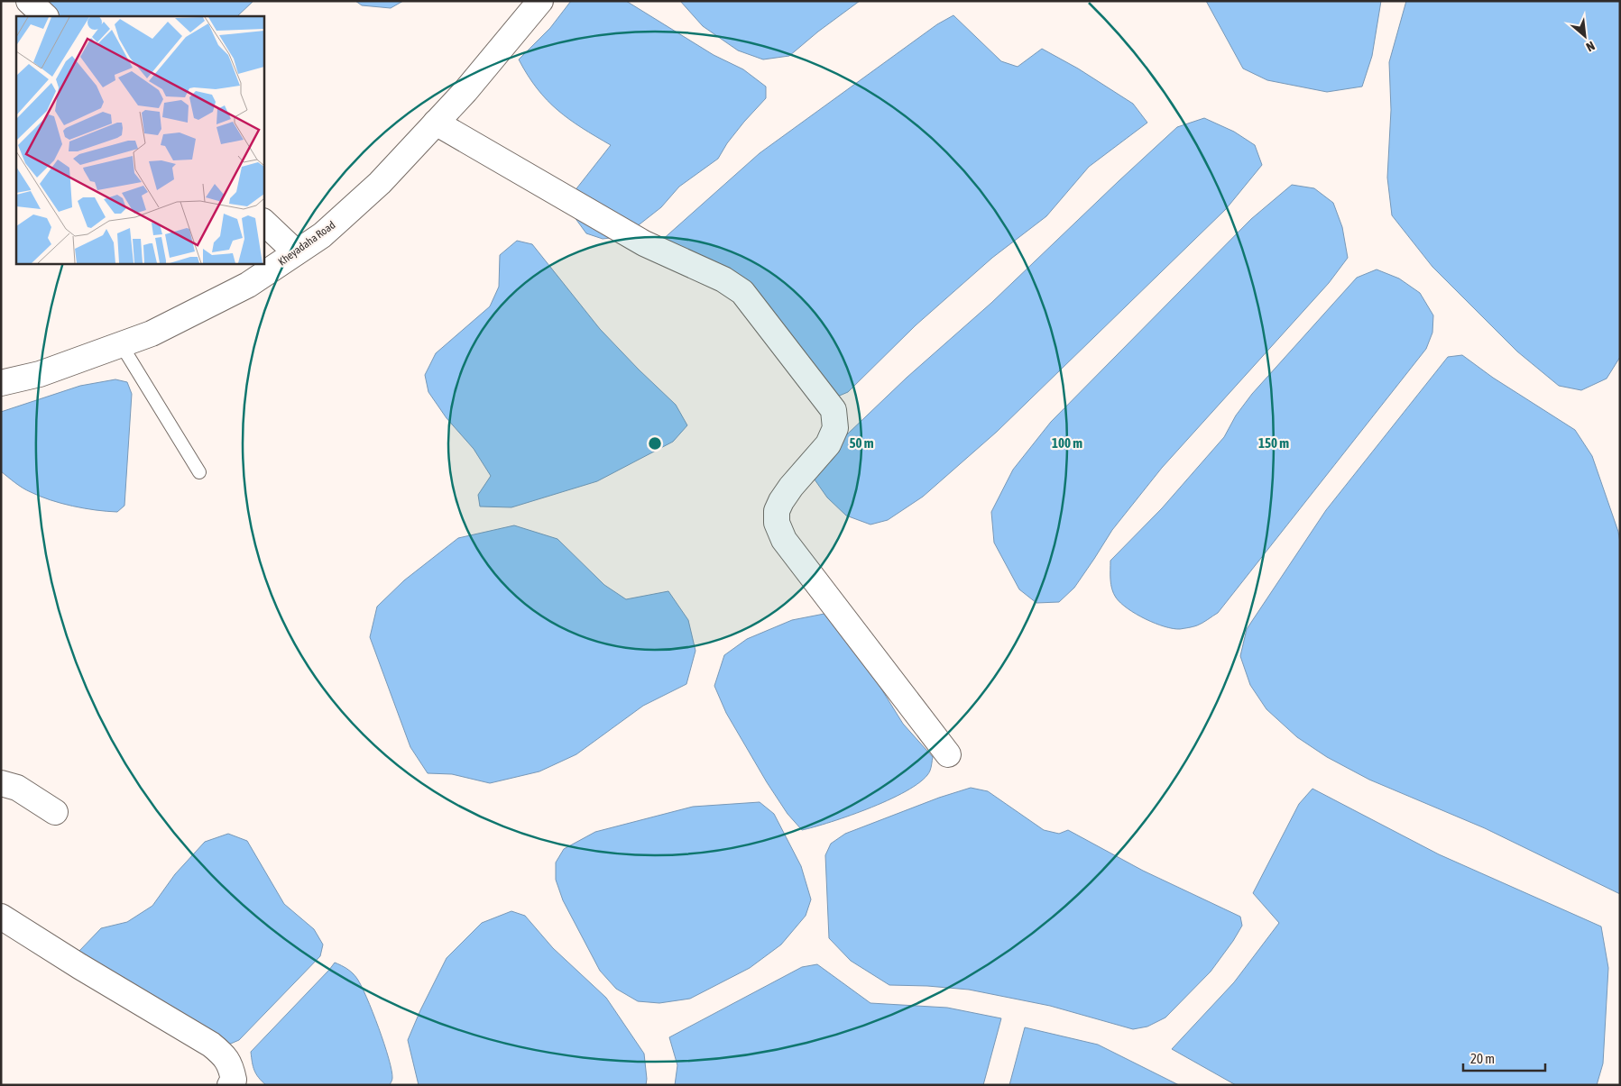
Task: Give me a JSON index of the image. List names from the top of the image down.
{
  "streets": {
    "street": ["Kheyadaha Road"]
  },
  "scale_bar": "20 m",
  "north": "bottom right",
  "rings": ["50 m", "100 m", "150 m"]
}
